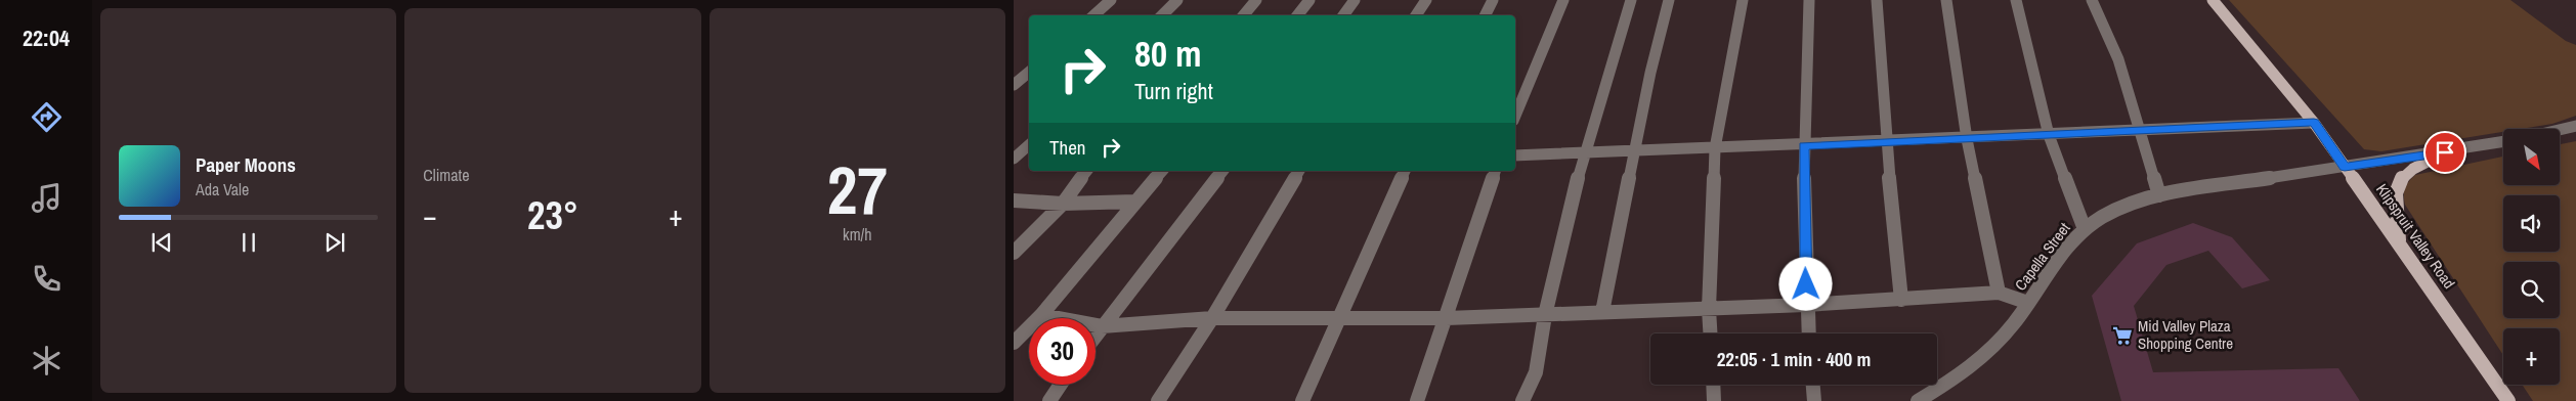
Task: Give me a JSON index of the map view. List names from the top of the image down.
{
  "streets": {
    "main road": ["Klipspruit Valley Road"],
    "street": ["Capella Street"]
  },
  "crossings": [
    ["Klipspruit Valley Road", "Capella Street"]
  ],
  "places": {
    "supermarket": ["Mid Valley Plaza Shopping Centre"]
  },
  "north": "bottom right",
  "page": {
    "tabs": "22:04",
    "tile": [
      "Climate",
      ["27", "km/h"]
    ],
    "turn": ["80 m", "Turn right"],
    "then": "Then",
    "map_buttons": "+",
    "song": ["Paper Moons", "Ada Vale"],
    "heat": ["−", "23°", "+"],
    "limit": "30",
    "trip": "22:05 · 1 min · 400 m"
  }
}
